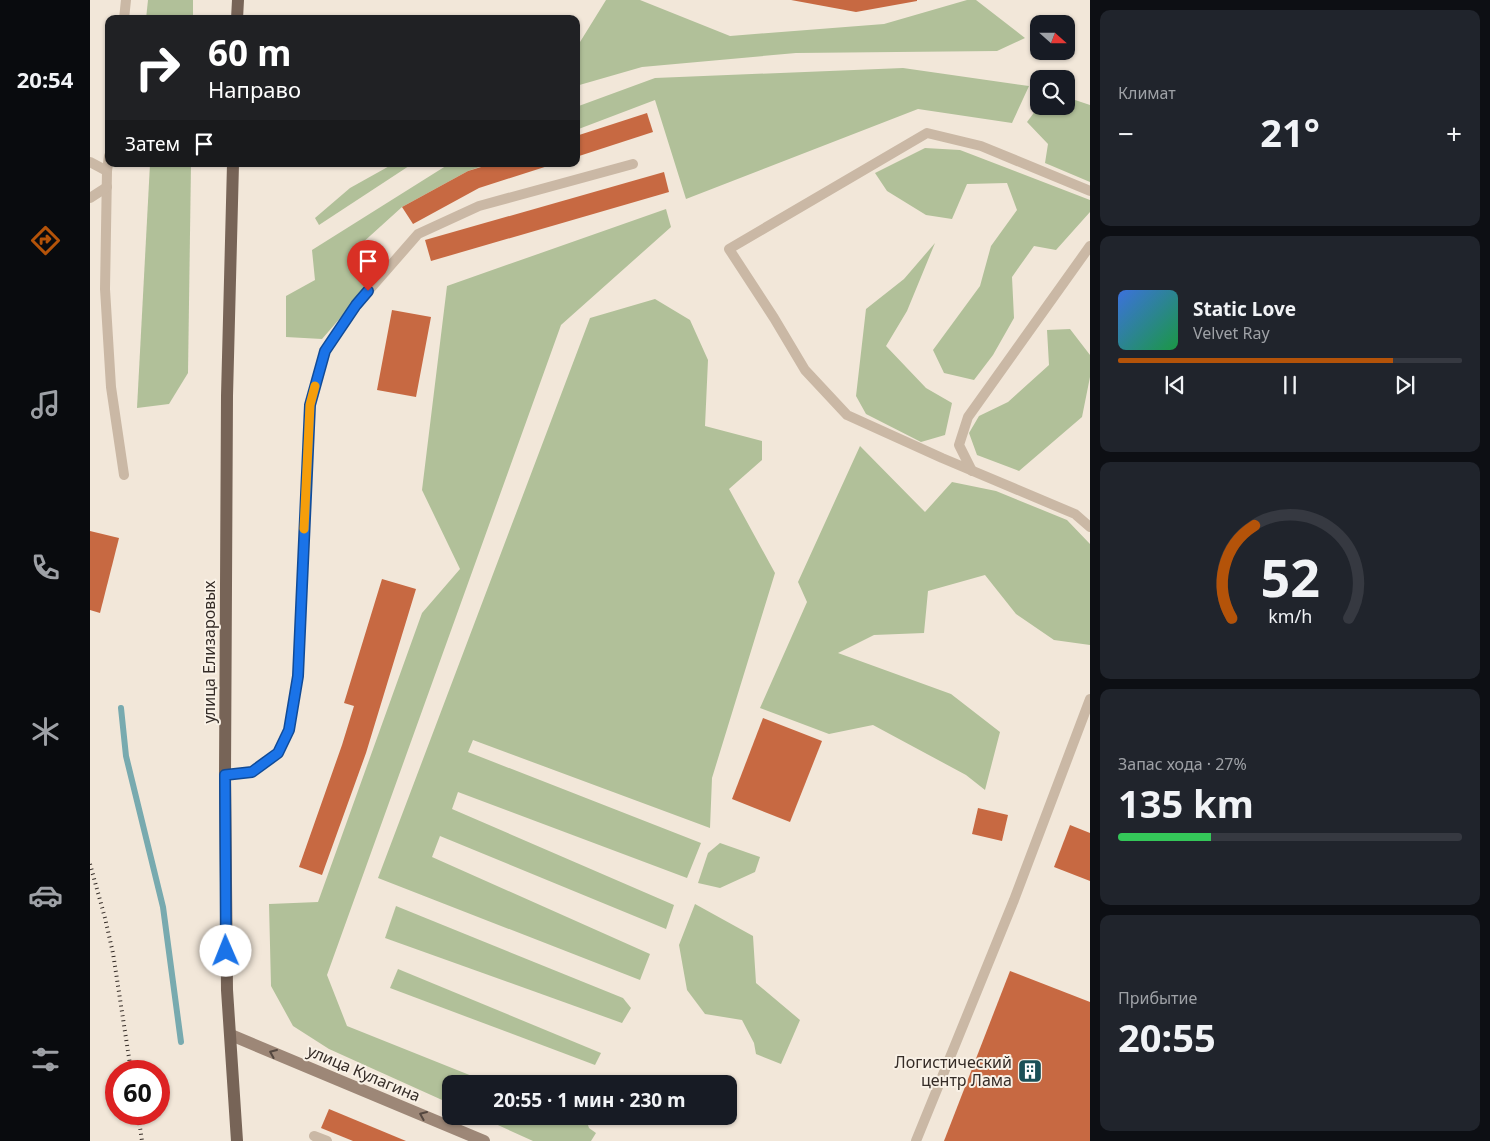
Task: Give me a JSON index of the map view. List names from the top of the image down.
{
  "streets": {
    "main road": ["улица Елизаровых"],
    "street": ["улица Кулагина"]
  },
  "crossings": [
    ["улица Елизаровых", "улица Кулагина"]
  ],
  "one_way": ["улица Кулагина"],
  "places": {
    "building": ["Логистический центр Лама"]
  },
  "north": "right",
  "page": {
    "tabs": "20:54",
    "tile": [
      "Климат",
      ["Запас хода · 27%", "135 km"],
      ["Прибытие", "20:55"]
    ],
    "turn": ["60 m", "Направо"],
    "heat": ["−", "21°", "+"],
    "then": "Затем",
    "song": ["Static Love", "Velvet Ray"],
    "limit": "60",
    "trip": "20:55 · 1 мин · 230 m",
    "gauge": ["52", "km/h"]
  }
}
